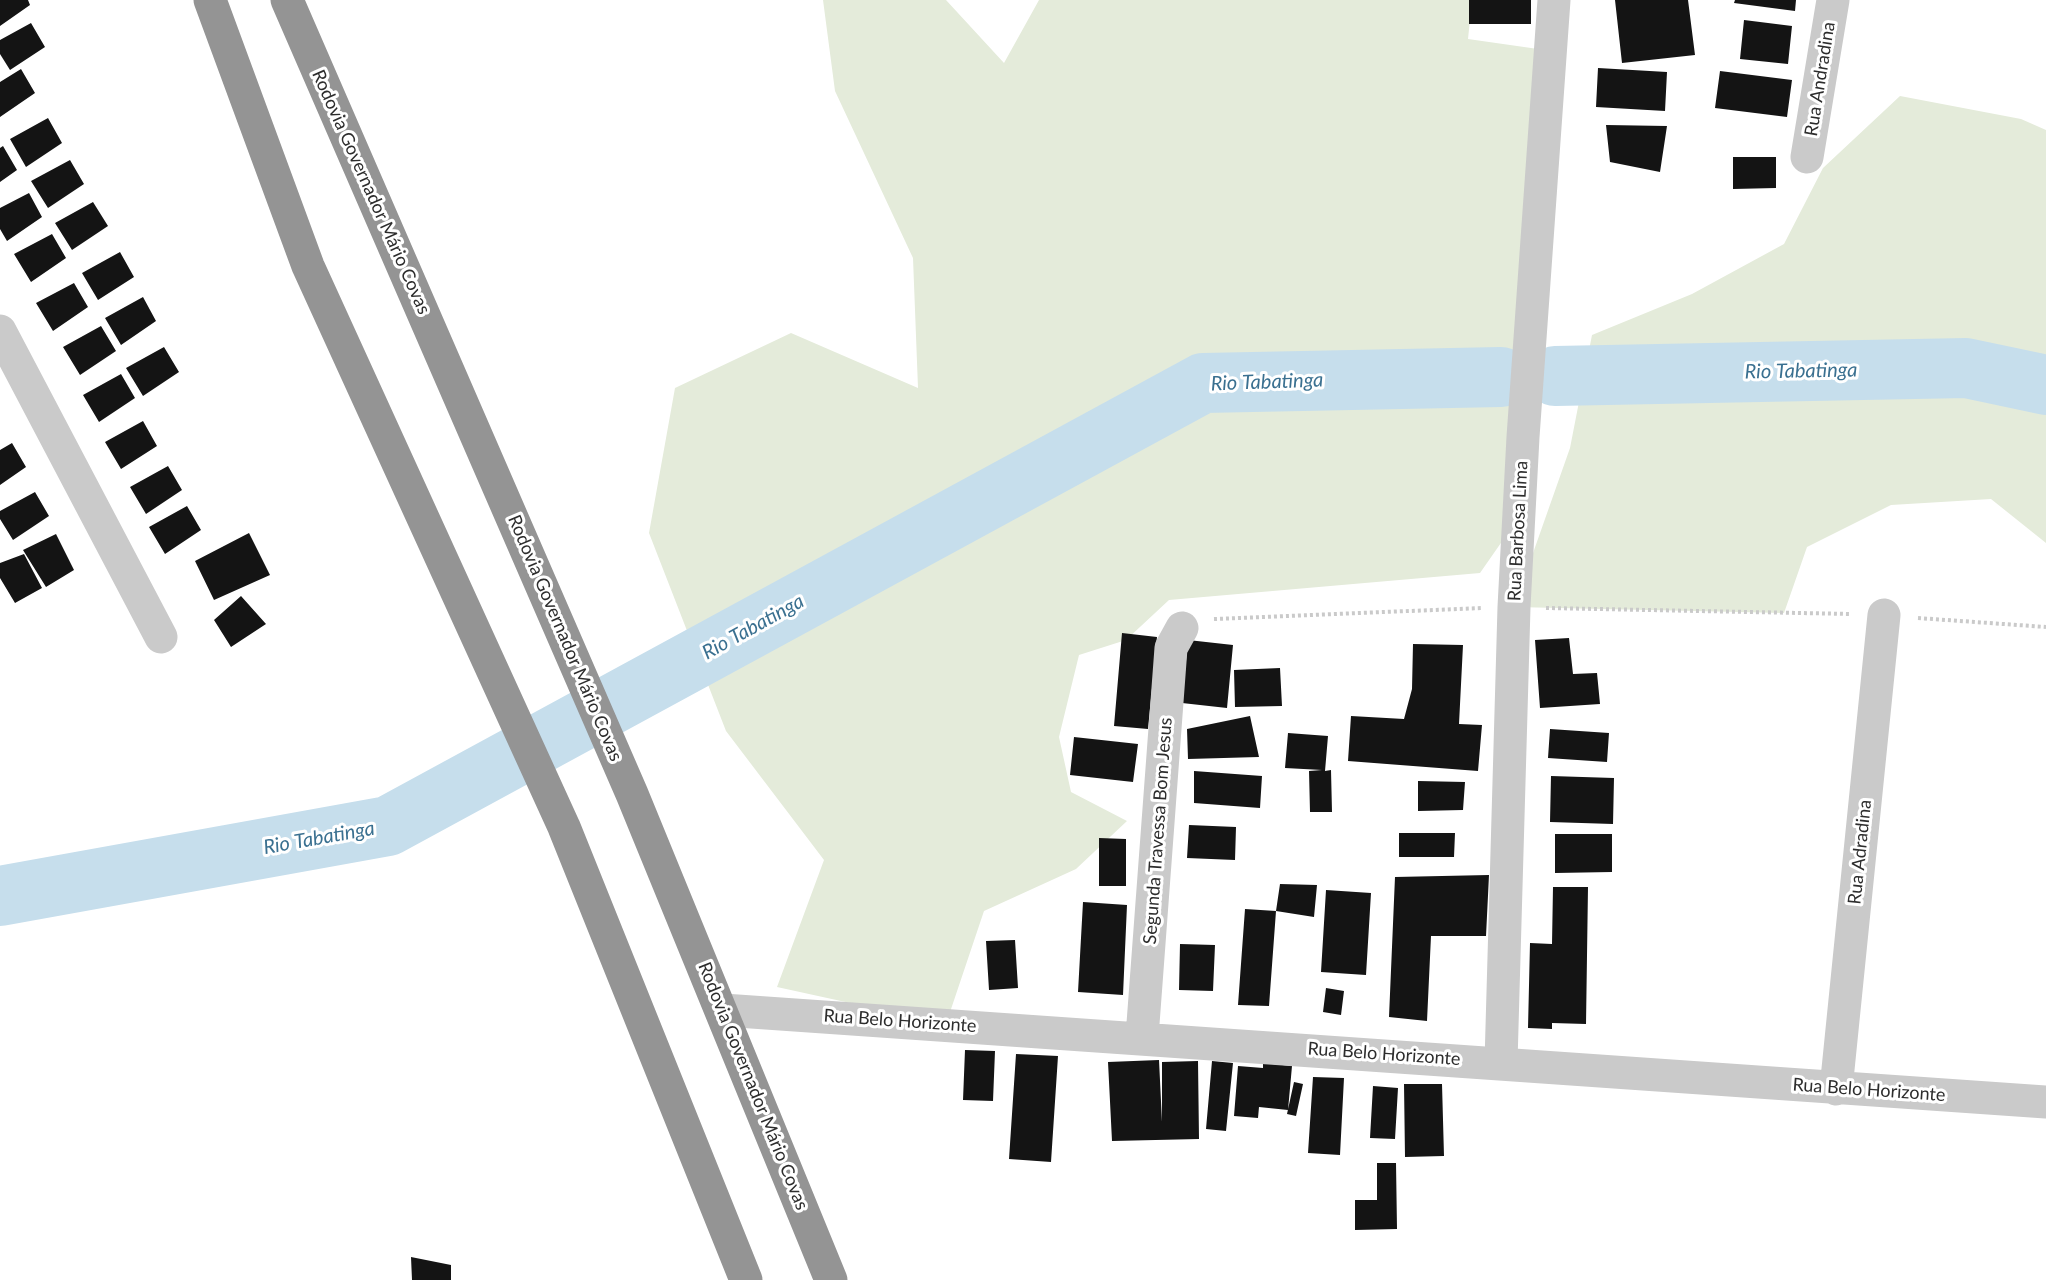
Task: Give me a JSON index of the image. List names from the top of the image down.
{
  "streets": {
    "highway": ["Rodovia Governador Mário Covas"],
    "street": [
      "Rua Andradina",
      "Rua Barbosa Lima",
      "Segunda Travessa Bom Jesus",
      "Rua Adradina",
      "Rua Belo Horizonte"
    ]
  },
  "crossings": [
    ["Rodovia Governador Mário Covas", "Rua Belo Horizonte"],
    ["Rua Barbosa Lima", "Rua Belo Horizonte"],
    ["Segunda Travessa Bom Jesus", "Rua Belo Horizonte"],
    ["Rua Adradina", "Rua Belo Horizonte"]
  ],
  "water": ["Rio Tabatinga"]
}
